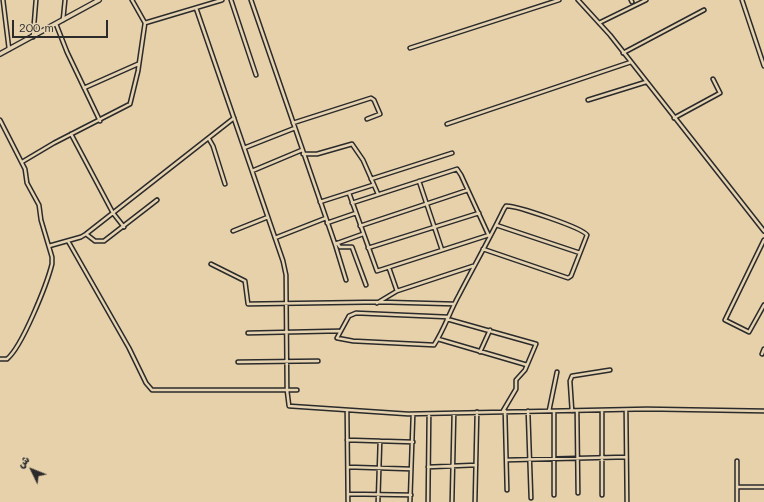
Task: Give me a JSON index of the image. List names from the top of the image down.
{
  "scale_bar": "200 m",
  "north": "top left"
}
